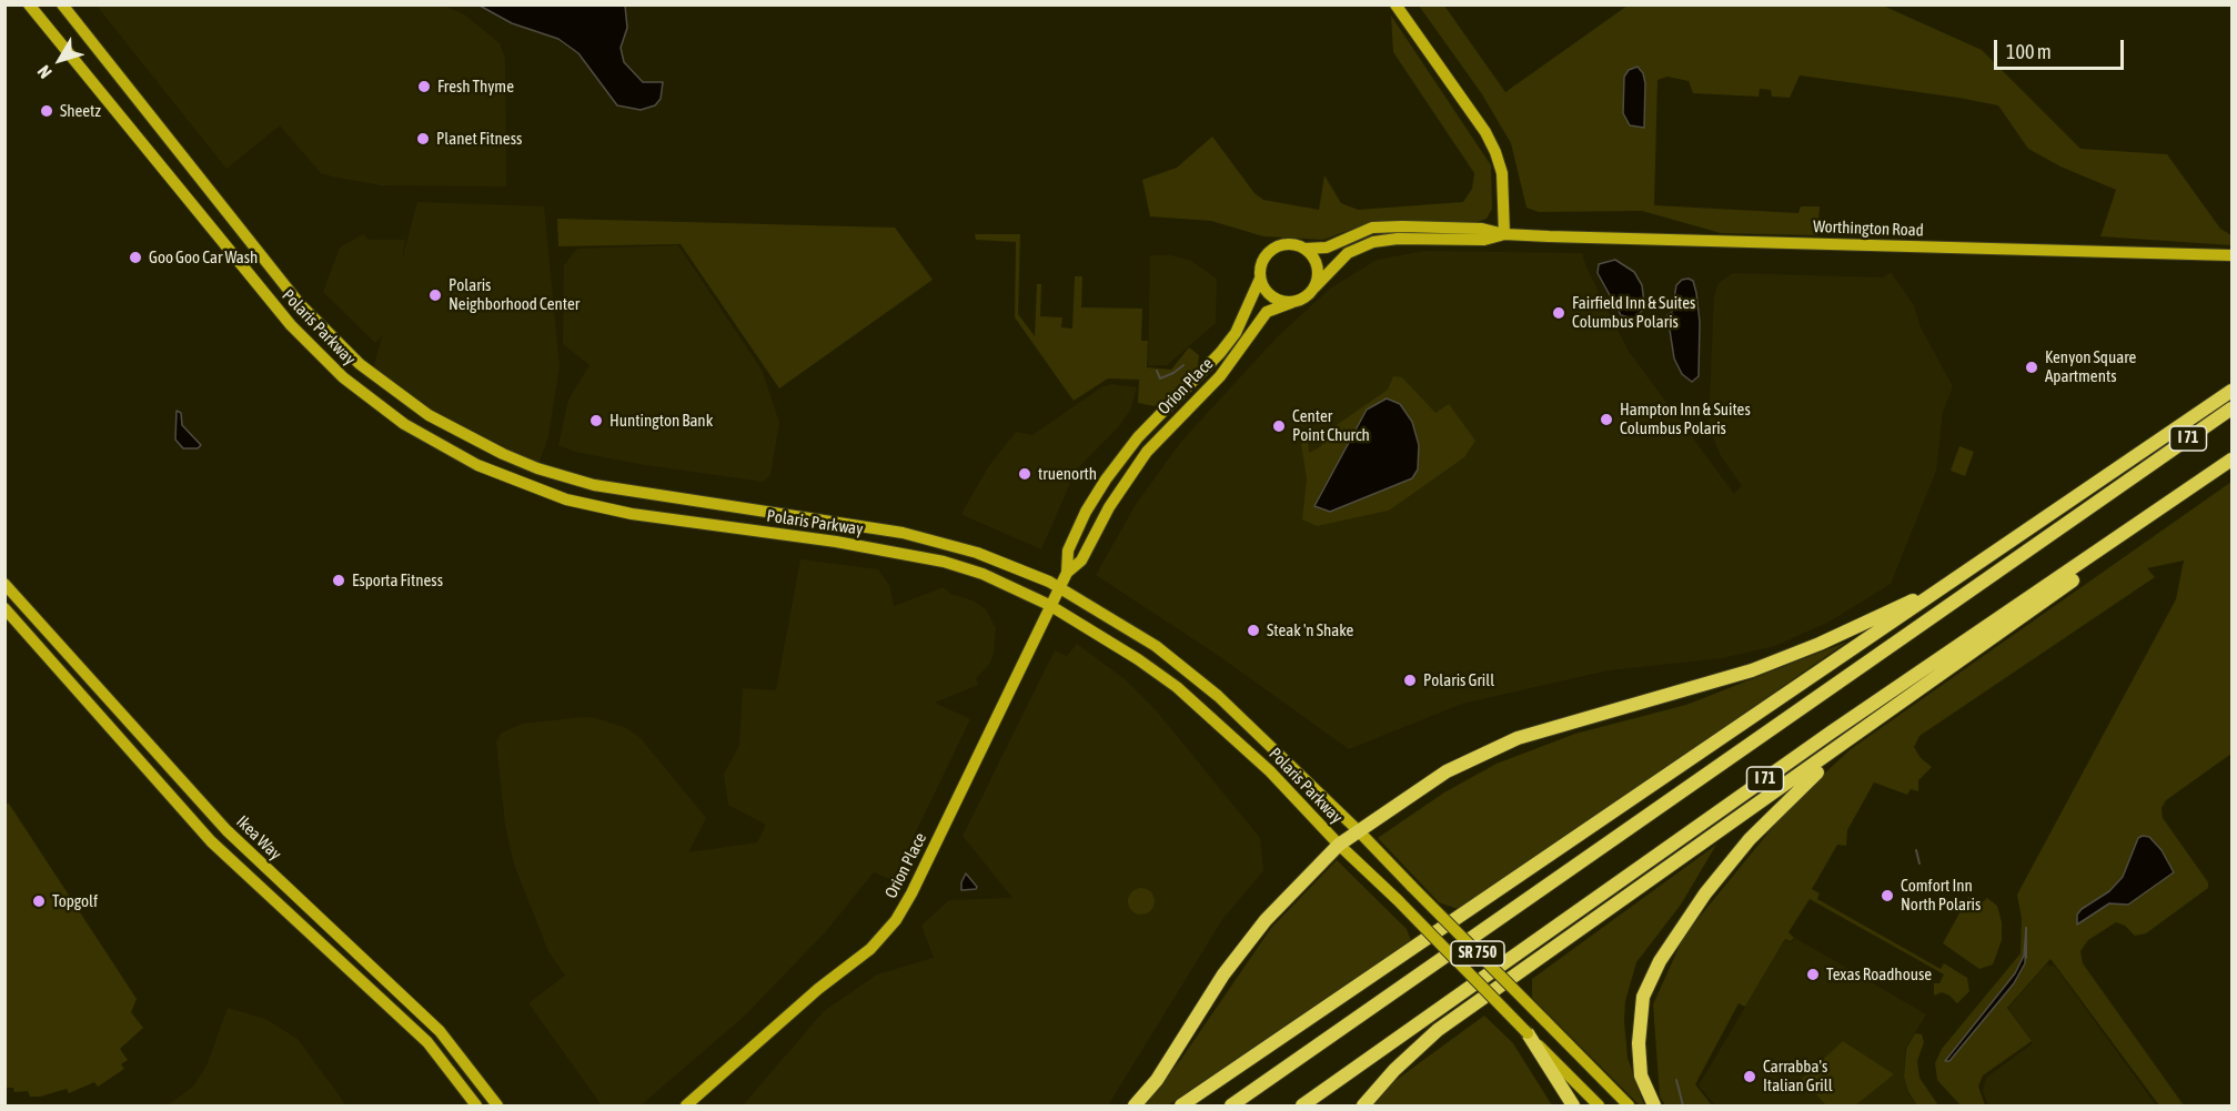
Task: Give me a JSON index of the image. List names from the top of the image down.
{
  "streets": {
    "highway": ["I 71"],
    "main road": [
      "Worthington Road",
      "Polaris Parkway",
      "Orion Place",
      "Ikea Way",
      "SR 750"
    ]
  },
  "crossings": [
    ["Worthington Road", "Orion Place"],
    ["Polaris Parkway", "Orion Place"]
  ],
  "places": [
    "Fresh Thyme",
    "Sheetz",
    "Planet Fitness",
    "Goo Goo Car Wash",
    "Polaris Neighborhood Center",
    "Fairfield Inn & Suites Columbus Polaris",
    "Kenyon Square Apartments",
    "Hampton Inn & Suites Columbus Polaris",
    "Huntington Bank",
    "Center Point Church",
    "truenorth",
    "Esporta Fitness",
    "Steak 'n Shake",
    "Polaris Grill",
    "Comfort Inn North Polaris",
    "Topgolf",
    "Texas Roadhouse",
    "Carrabba's Italian Grill"
  ],
  "scale_bar": "100 m",
  "north": "bottom left"
}
